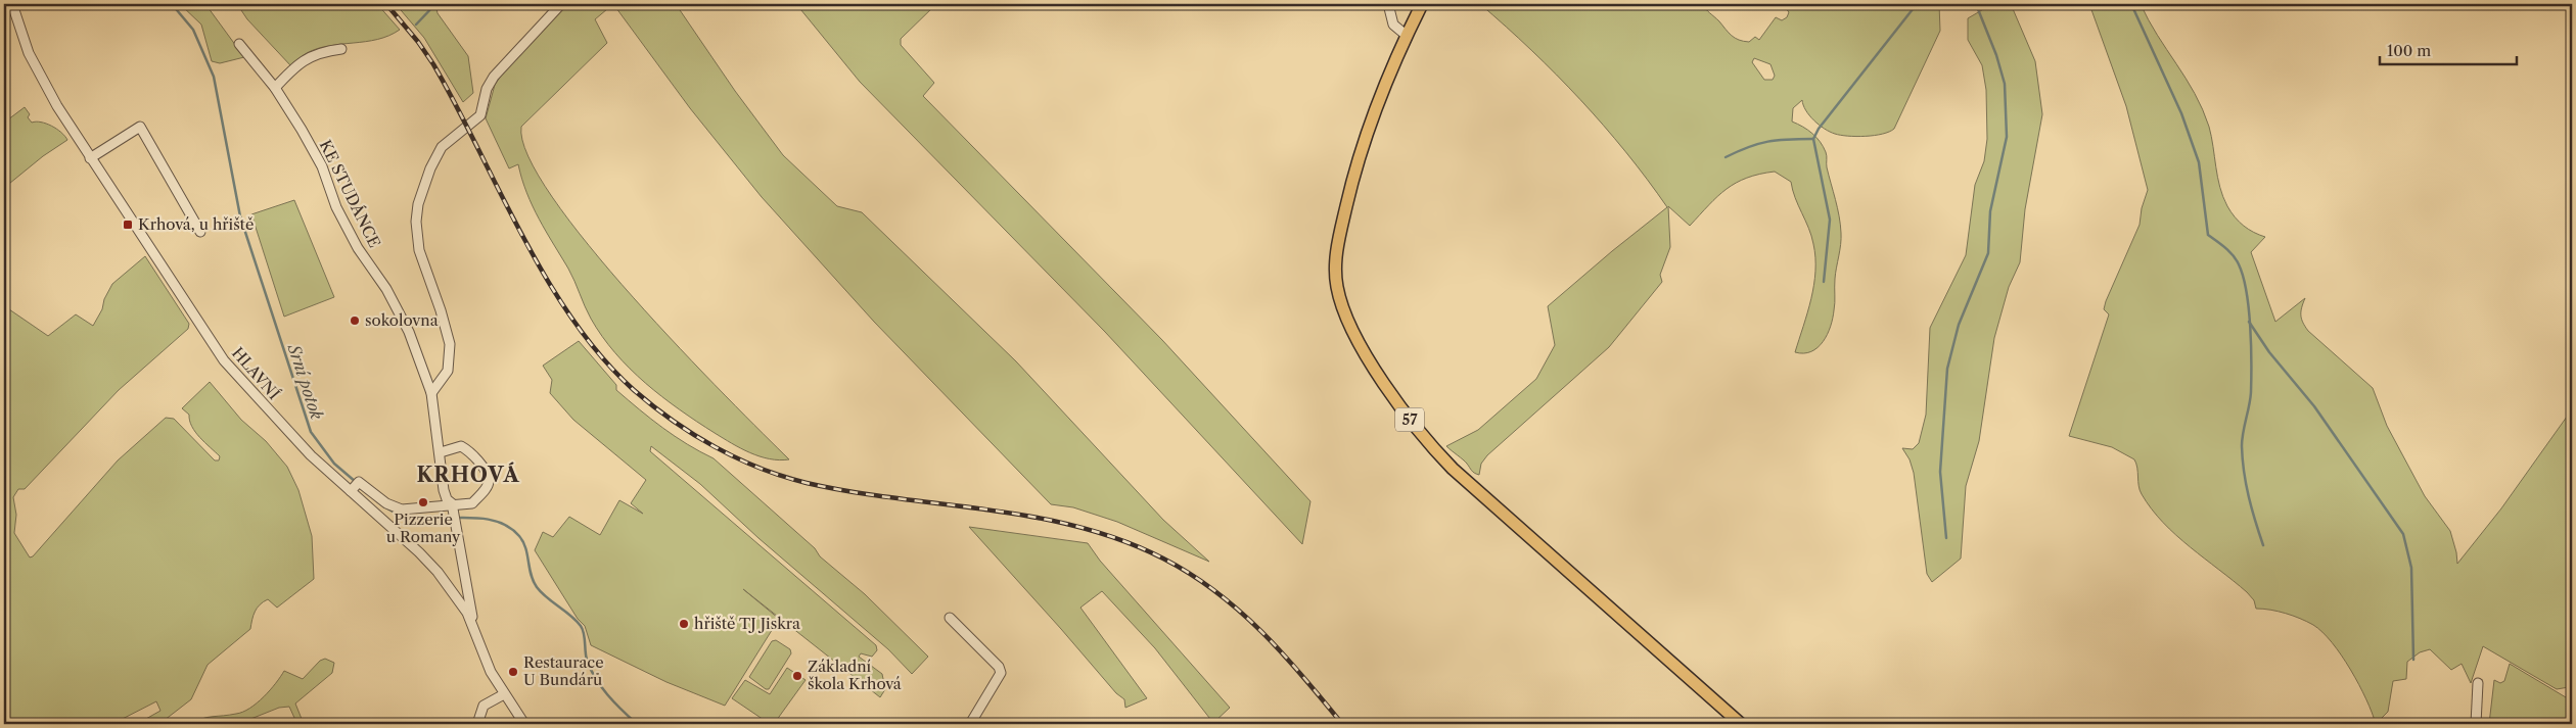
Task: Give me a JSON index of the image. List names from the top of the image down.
{
  "streets": {
    "main road": ["57"],
    "street": ["KE STUDÁNCE", "HLAVNÍ"]
  },
  "districts": ["KRHOVÁ"],
  "water": ["Srní potok"],
  "places": {
    "transit": ["Krhová, u hřiště"],
    "other": [
      "sokolovna",
      "Pizzerie u Romany",
      "hřiště TJ Jiskra",
      "Restaurace U Bundárů",
      "Základní škola Krhová"
    ]
  },
  "scale_bar": "100 m"
}
